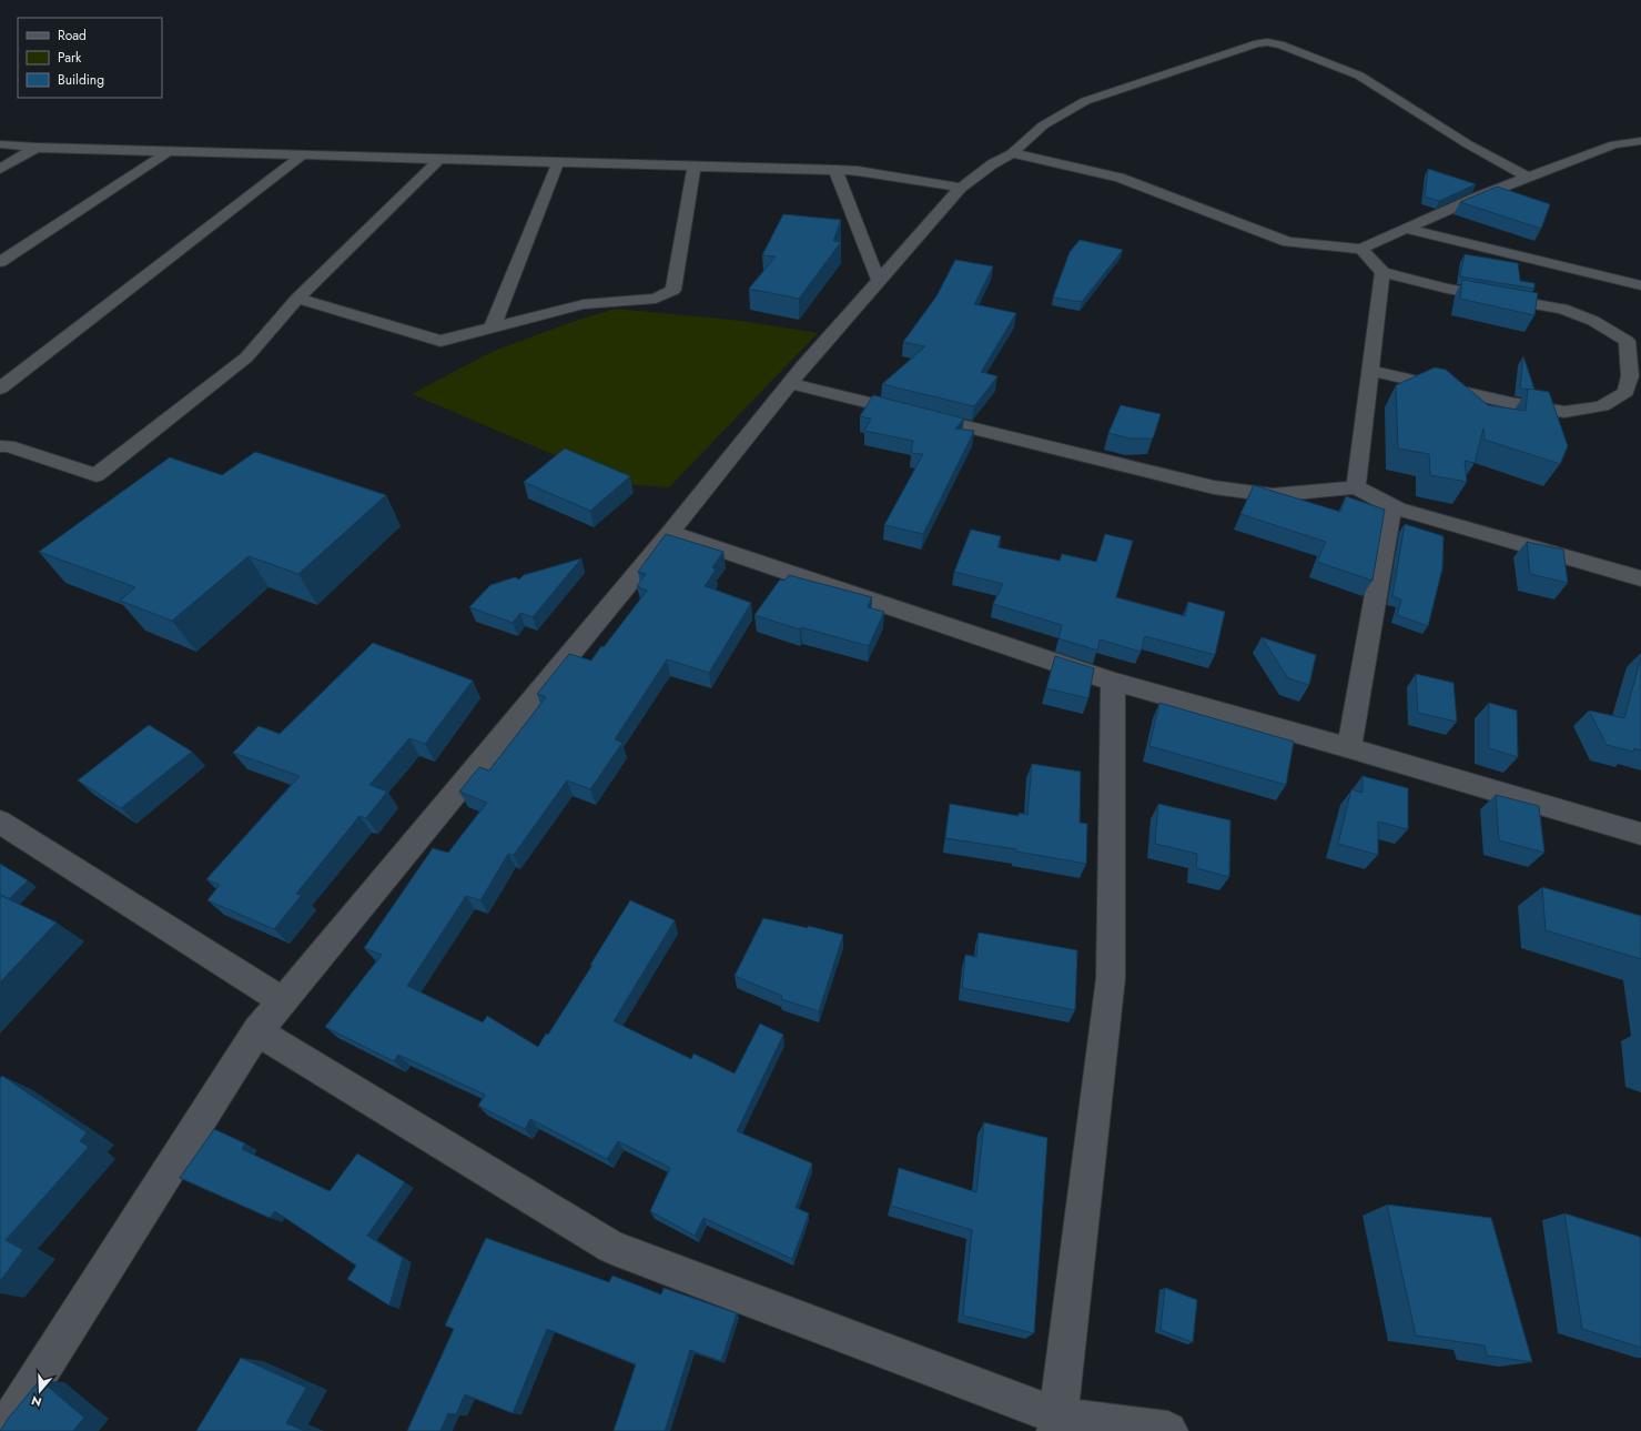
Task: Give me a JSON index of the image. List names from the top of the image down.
{
  "legend": ["Road", "Park", "Building"],
  "north": "bottom"
}
